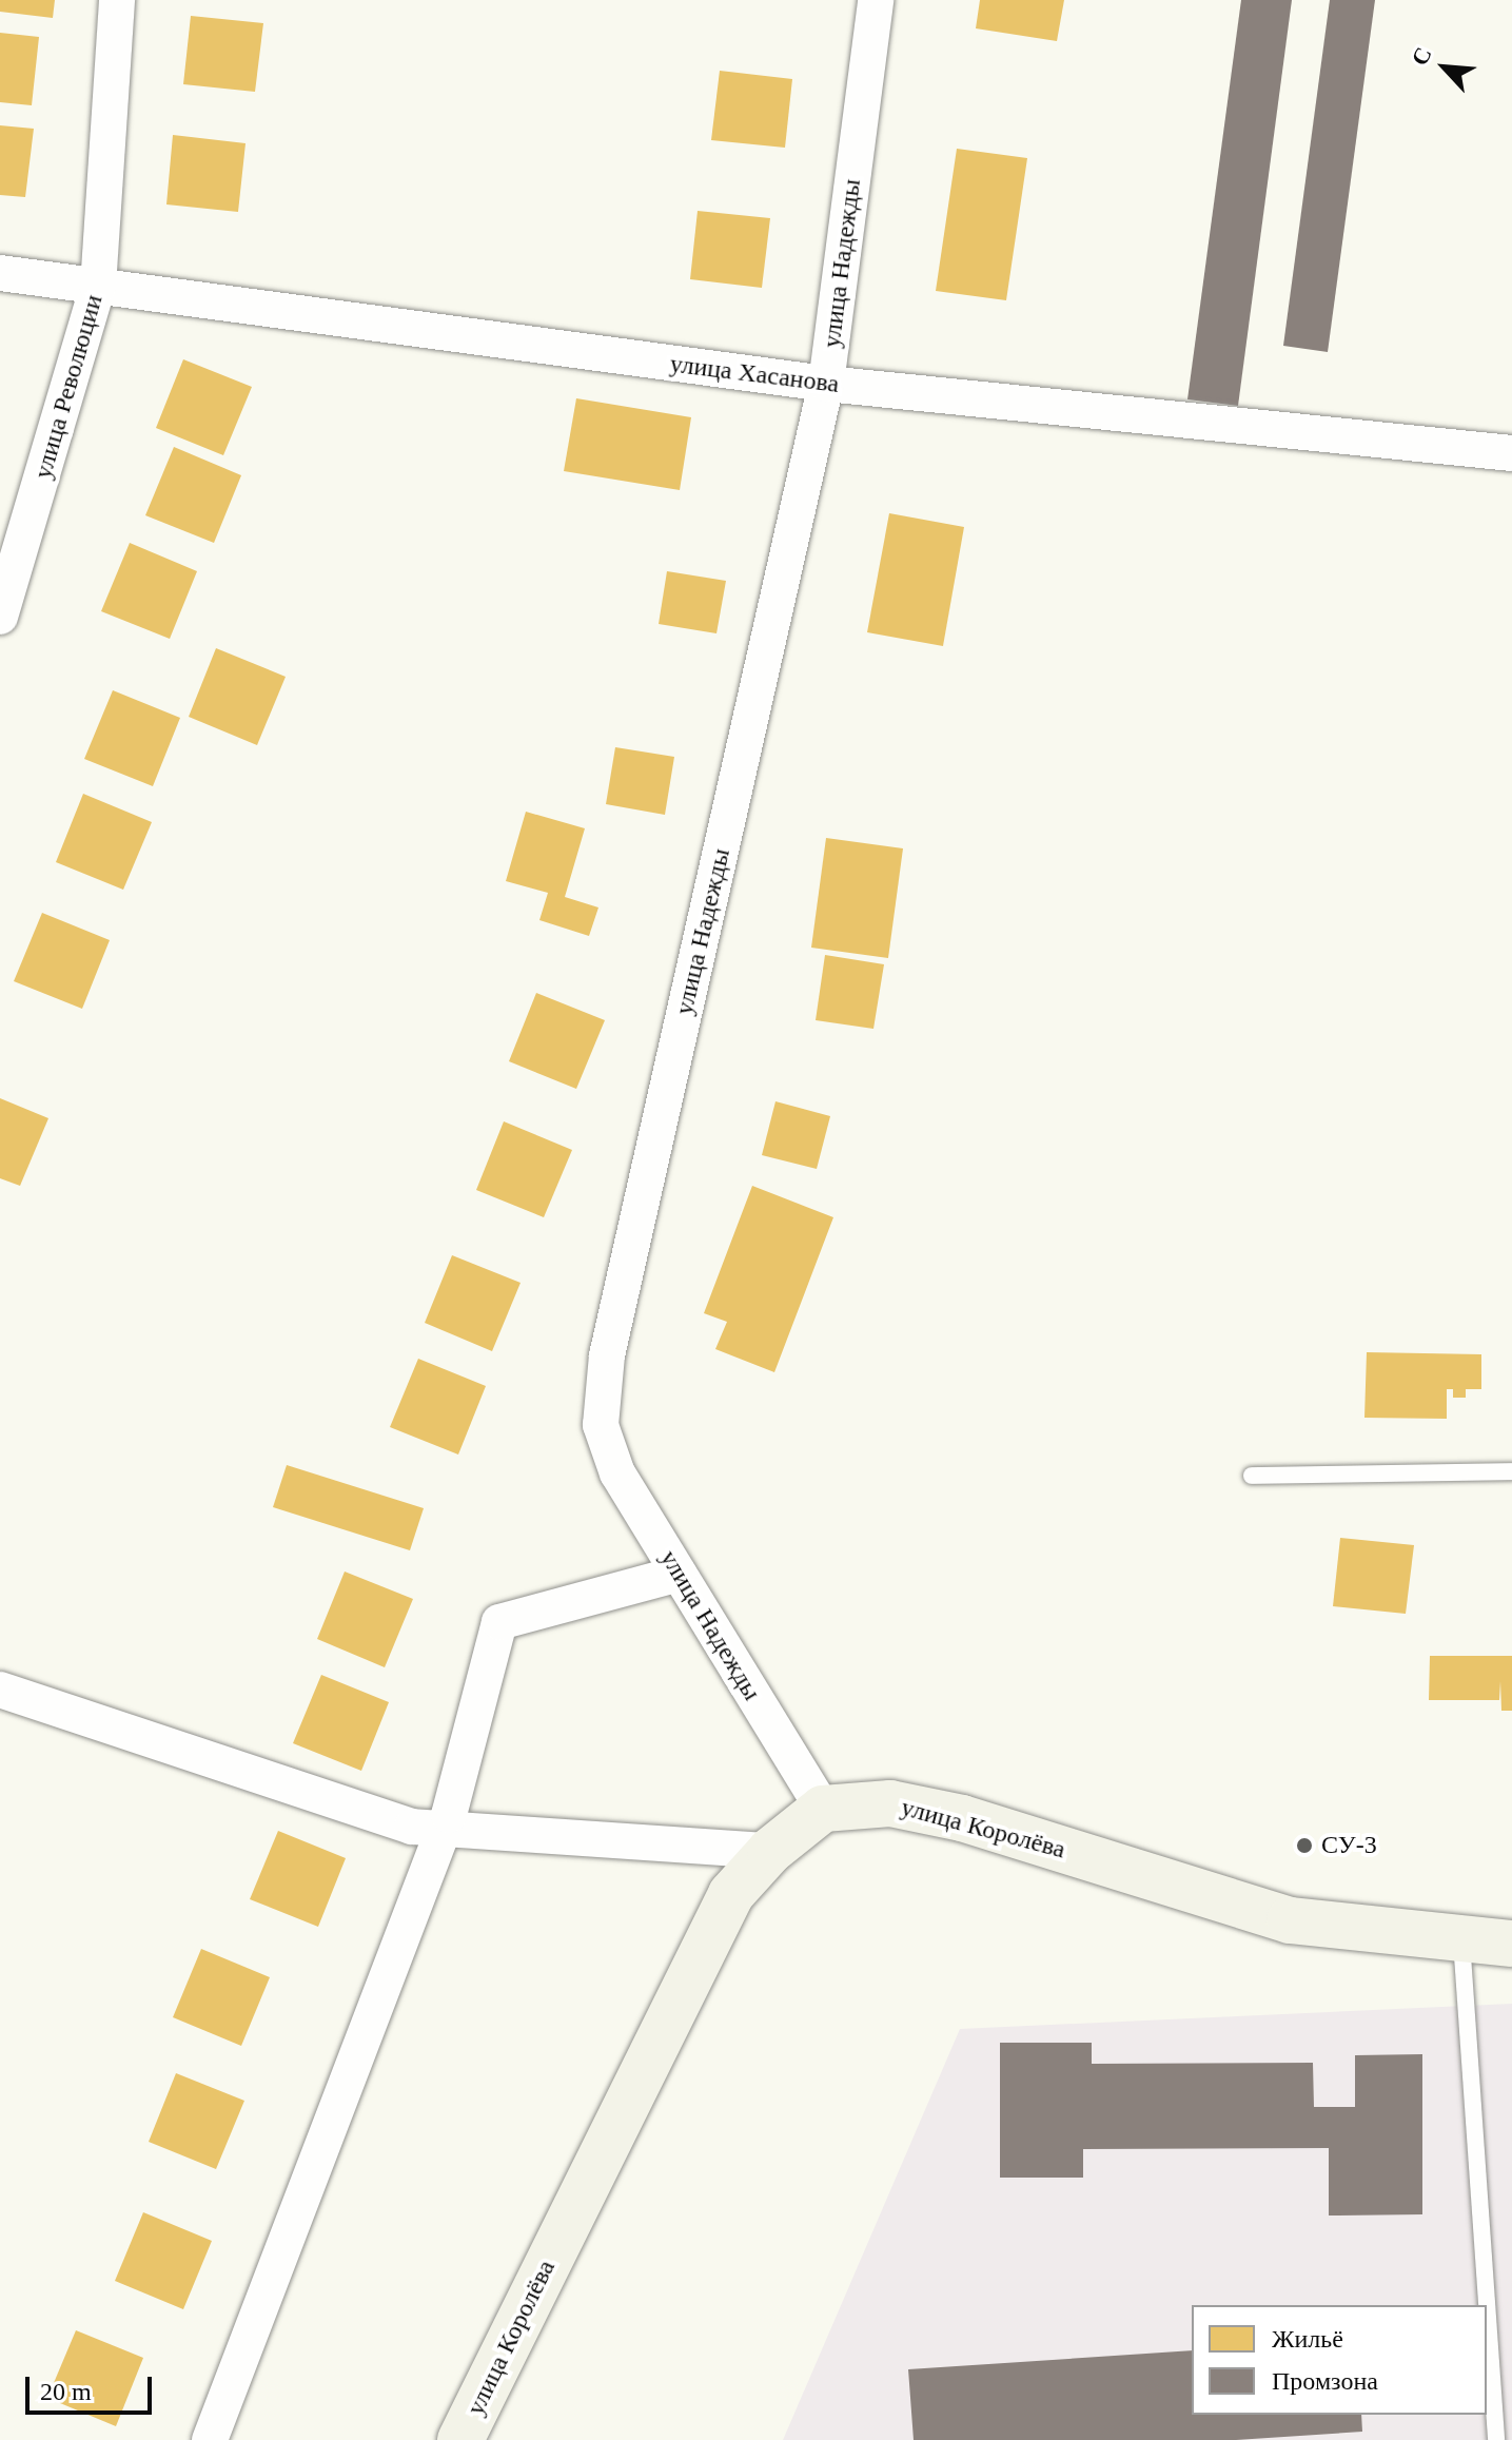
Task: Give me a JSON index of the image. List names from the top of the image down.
{
  "streets": {
    "street": [
      "улица Надежды",
      "улица Хасанова",
      "улица Революции",
      "улица Королёва"
    ]
  },
  "crossings": [
    ["улица Надежды", "улица Хасанова"],
    ["улица Надежды", "улица Королёва"],
    ["улица Хасанова", "улица Революции"]
  ],
  "places": ["СУ-3"],
  "legend": ["Жильё", "Промзона"],
  "scale_bar": "20 m",
  "north": "top left"
}
